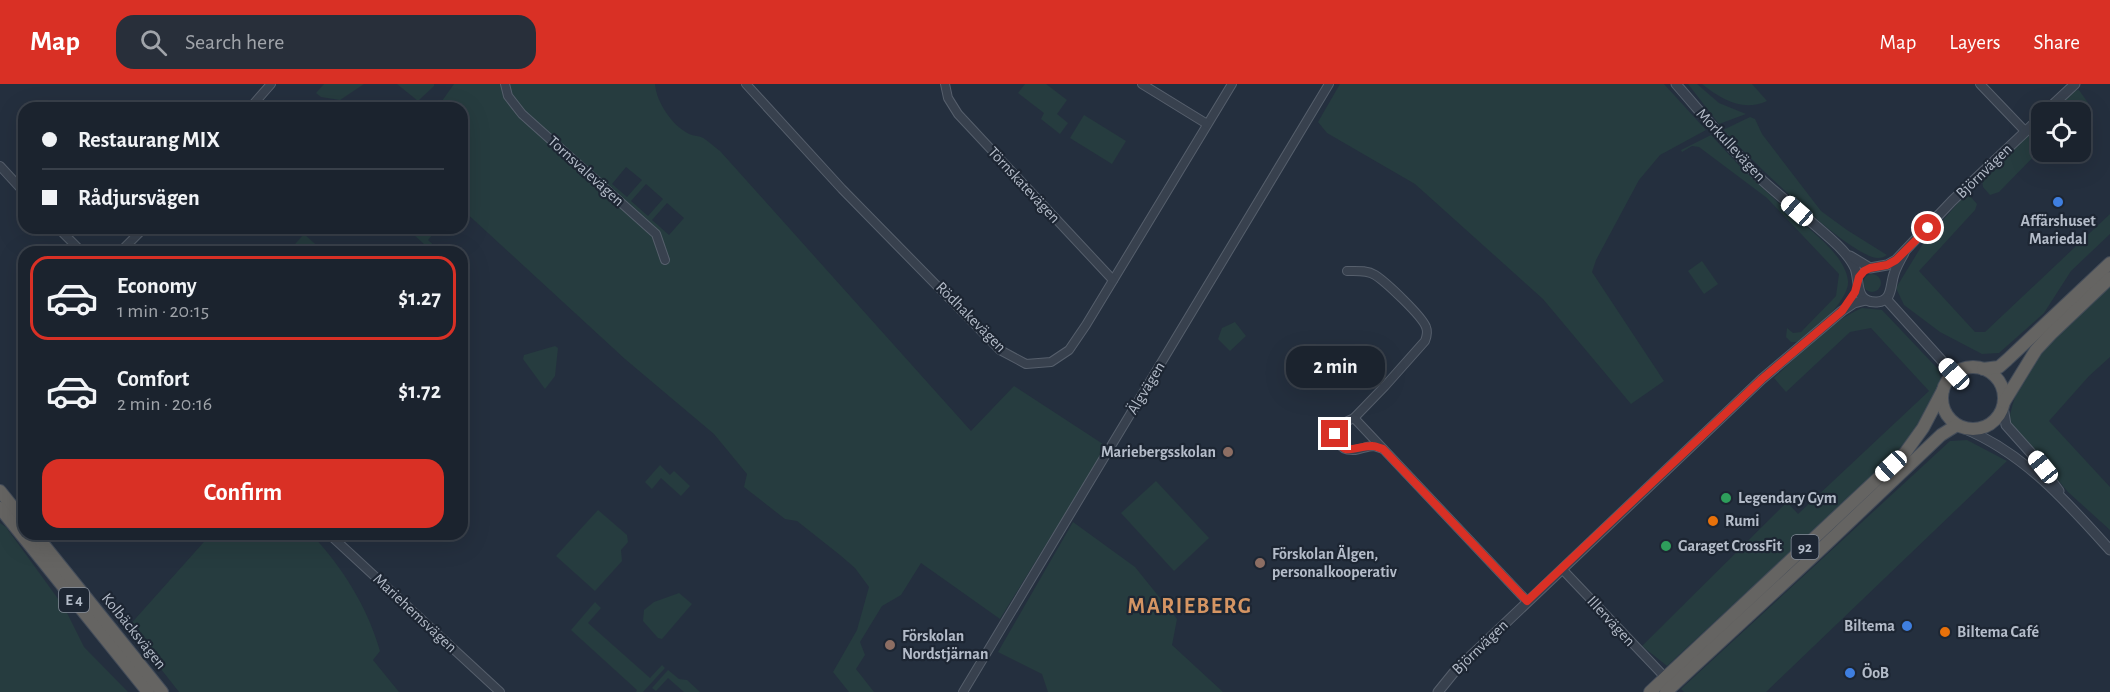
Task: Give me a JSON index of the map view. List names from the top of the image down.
{
  "streets": {
    "highway": ["92", "E 4", "Kolbäcksvägen"],
    "street": [
      "Morkullevägen",
      "Tornsvalevägen",
      "Björnvägen",
      "Törnskatevägen",
      "Rödhakevägen",
      "Älgvägen",
      "Mariehemsvägen",
      "Illervägen"
    ]
  },
  "crossings": [
    ["Morkullevägen", "Björnvägen"],
    ["Björnvägen", "Illervägen"],
    ["Törnskatevägen", "Rödhakevägen"]
  ],
  "districts": ["MARIEBERG"],
  "places": [
    "Affärshuset Mariedal",
    "Mariebergsskolan",
    "Legendary Gym",
    "Rumi",
    "Garaget CrossFit",
    "Förskolan Älgen, personalkooperativ",
    "Biltema",
    "Biltema Café",
    "Förskolan Nordstjärnan",
    "ÖoB"
  ],
  "page": {
    "header": "Map",
    "search": "Search here",
    "nav": ["Map", "Layers", "Share"],
    "banner": ["Restaurang MIX", "Rådjursvägen"],
    "list": [
      {
        "name": "Economy",
        "note": "1 min · 20:15",
        "value": "$1.27"
      },
      {
        "name": "Comfort",
        "note": "2 min · 20:16",
        "value": "$1.72"
      }
    ],
    "bubble": "2 min",
    "buttons": "Confirm"
  }
}
